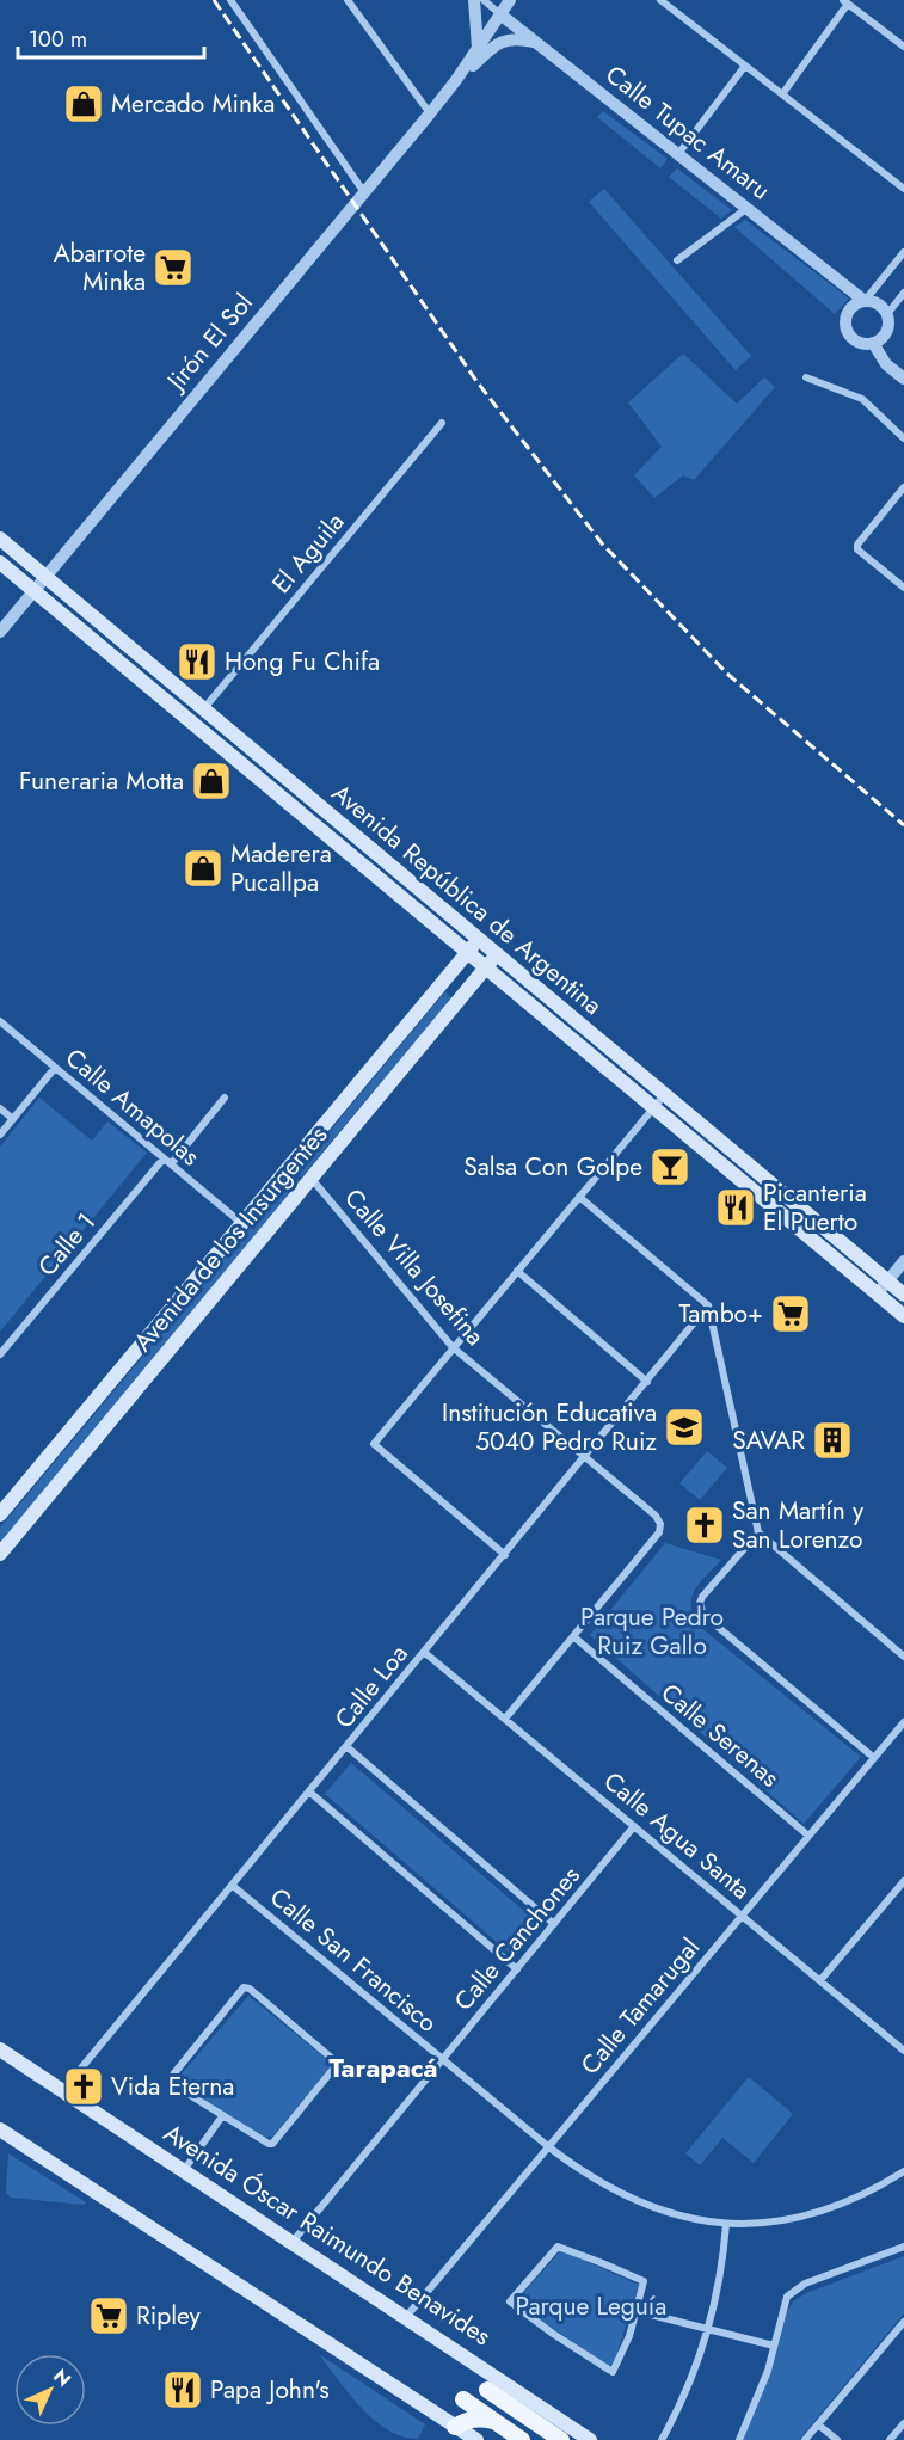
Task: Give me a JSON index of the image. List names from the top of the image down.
{
  "streets": {
    "main road": ["Avenida República de Argentina", "Avenida de los Insurgentes", "Avenida Óscar Raimundo Benavides"],
    "street": [
      "Calle Tupac Amaru",
      "Jirón El Sol",
      "El Aguila",
      "Calle Amapolas",
      "Calle 1",
      "Calle Villa Josefina",
      "Calle Loa",
      "Calle Serenas",
      "Calle Agua Santa",
      "Calle Canchones",
      "Calle San Francisco",
      "Calle Tamarugal"
    ]
  },
  "crossings": [
    ["Calle Tupac Amaru", "Jirón El Sol"],
    ["Jirón El Sol", "Avenida República de Argentina"],
    ["El Aguila", "Avenida República de Argentina"],
    ["Avenida República de Argentina", "Avenida de los Insurgentes"],
    ["Calle Amapolas", "Avenida de los Insurgentes"],
    ["Calle Amapolas", "Calle 1"],
    ["Avenida de los Insurgentes", "Calle Villa Josefina"],
    ["Calle Villa Josefina", "Calle Loa"],
    ["Calle Villa Josefina", "Calle Serenas"],
    ["Calle Loa", "Calle Agua Santa"],
    ["Calle Loa", "Calle San Francisco"],
    ["Calle Loa", "Avenida Óscar Raimundo Benavides"],
    ["Calle Serenas", "Calle Tamarugal"],
    ["Calle Agua Santa", "Calle Canchones"],
    ["Calle Agua Santa", "Calle Tamarugal"],
    ["Calle Canchones", "Calle San Francisco"],
    ["Calle Canchones", "Avenida Óscar Raimundo Benavides"],
    ["Calle San Francisco", "Calle Tamarugal"],
    ["Calle Tamarugal", "Avenida Óscar Raimundo Benavides"]
  ],
  "districts": ["Tarapacá"],
  "parks": ["Parque Pedro Ruiz Gallo", "Parque Leguía"],
  "places": {
    "shop": ["Mercado Minka", "Funeraria Motta", "Maderera Pucallpa"],
    "supermarket": ["Abarrote Minka", "Tambo+", "Ripley"],
    "restaurant": ["Hong Fu Chifa", "Picanteria El Puerto", "Papa John's"],
    "bar": ["Salsa Con Golpe"],
    "school or university": ["Institución Educativa 5040 Pedro Ruiz"],
    "building": ["SAVAR"],
    "church": ["San Martín y San Lorenzo", "Vida Eterna"]
  },
  "scale_bar": "100 m",
  "north": "top right"
}
